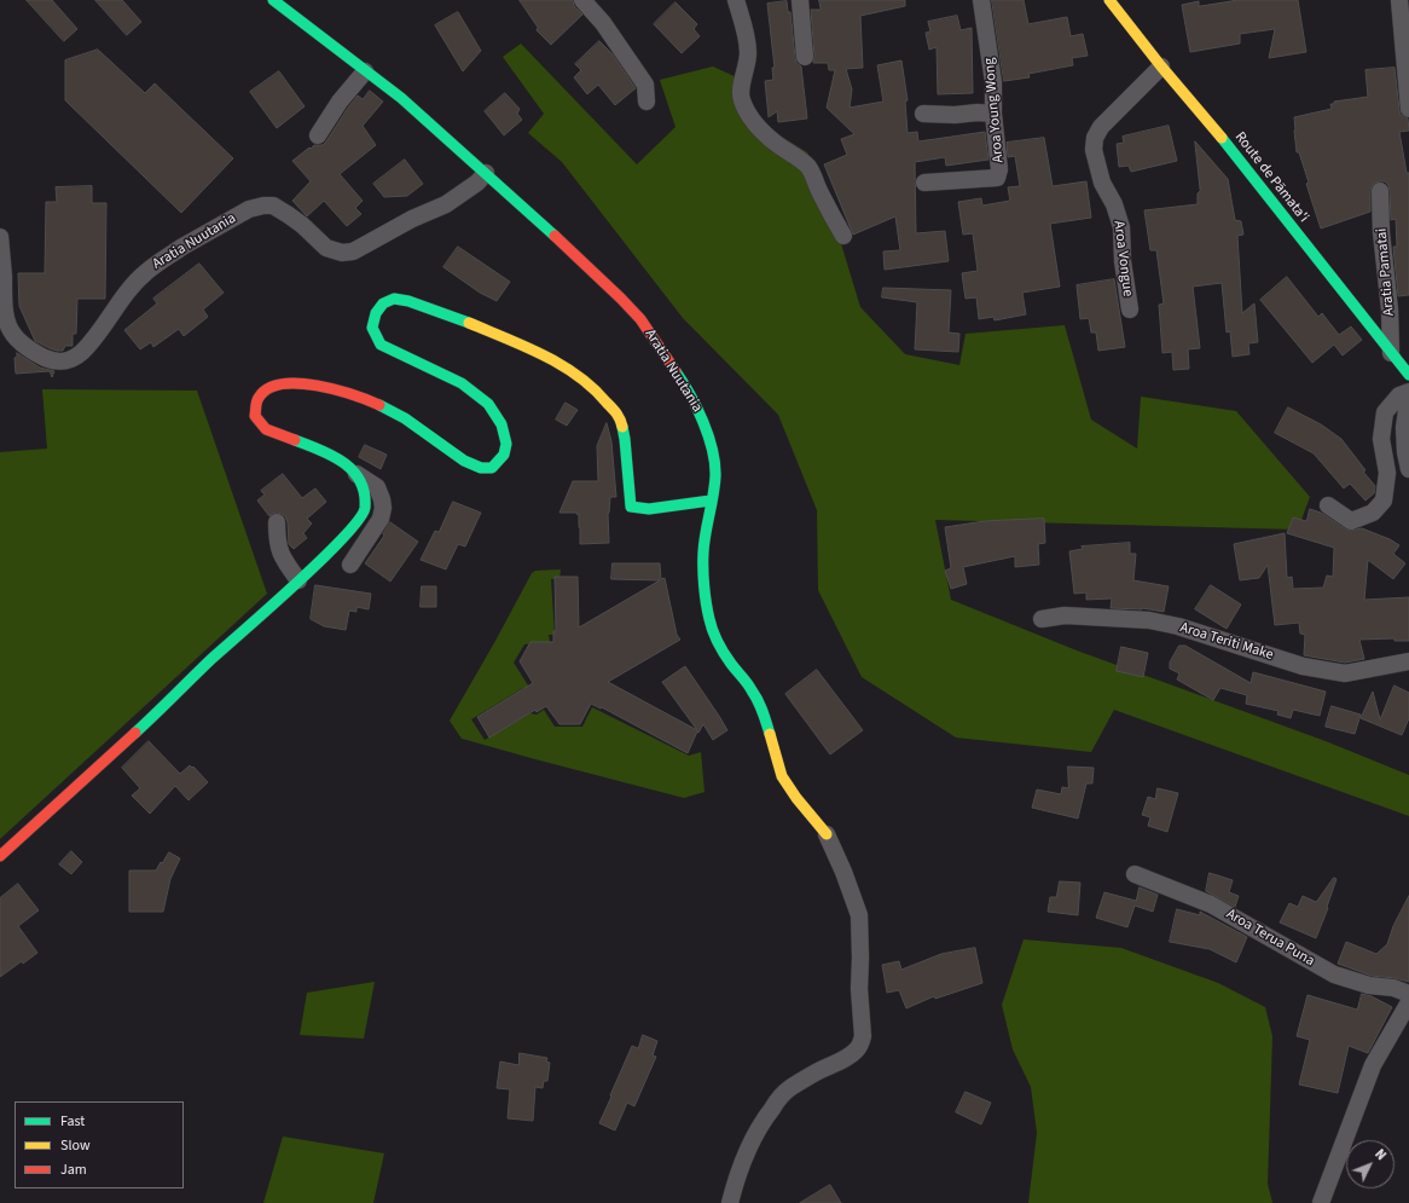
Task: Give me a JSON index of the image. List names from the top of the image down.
{
  "streets": {
    "street": [
      "Aroa Young Wong",
      "Route de Pāmata'i",
      "Aratia Nuutania",
      "Aroa Vongue",
      "Aratia Pamatai",
      "Aroa Teriti Make",
      "Aroa Terua Puna"
    ]
  },
  "crossings": [
    ["Route de Pāmata'i", "Aroa Vongue"],
    ["Route de Pāmata'i", "Aratia Pamatai"]
  ],
  "legend": ["Fast", "Slow", "Jam"],
  "north": "top right"
}
